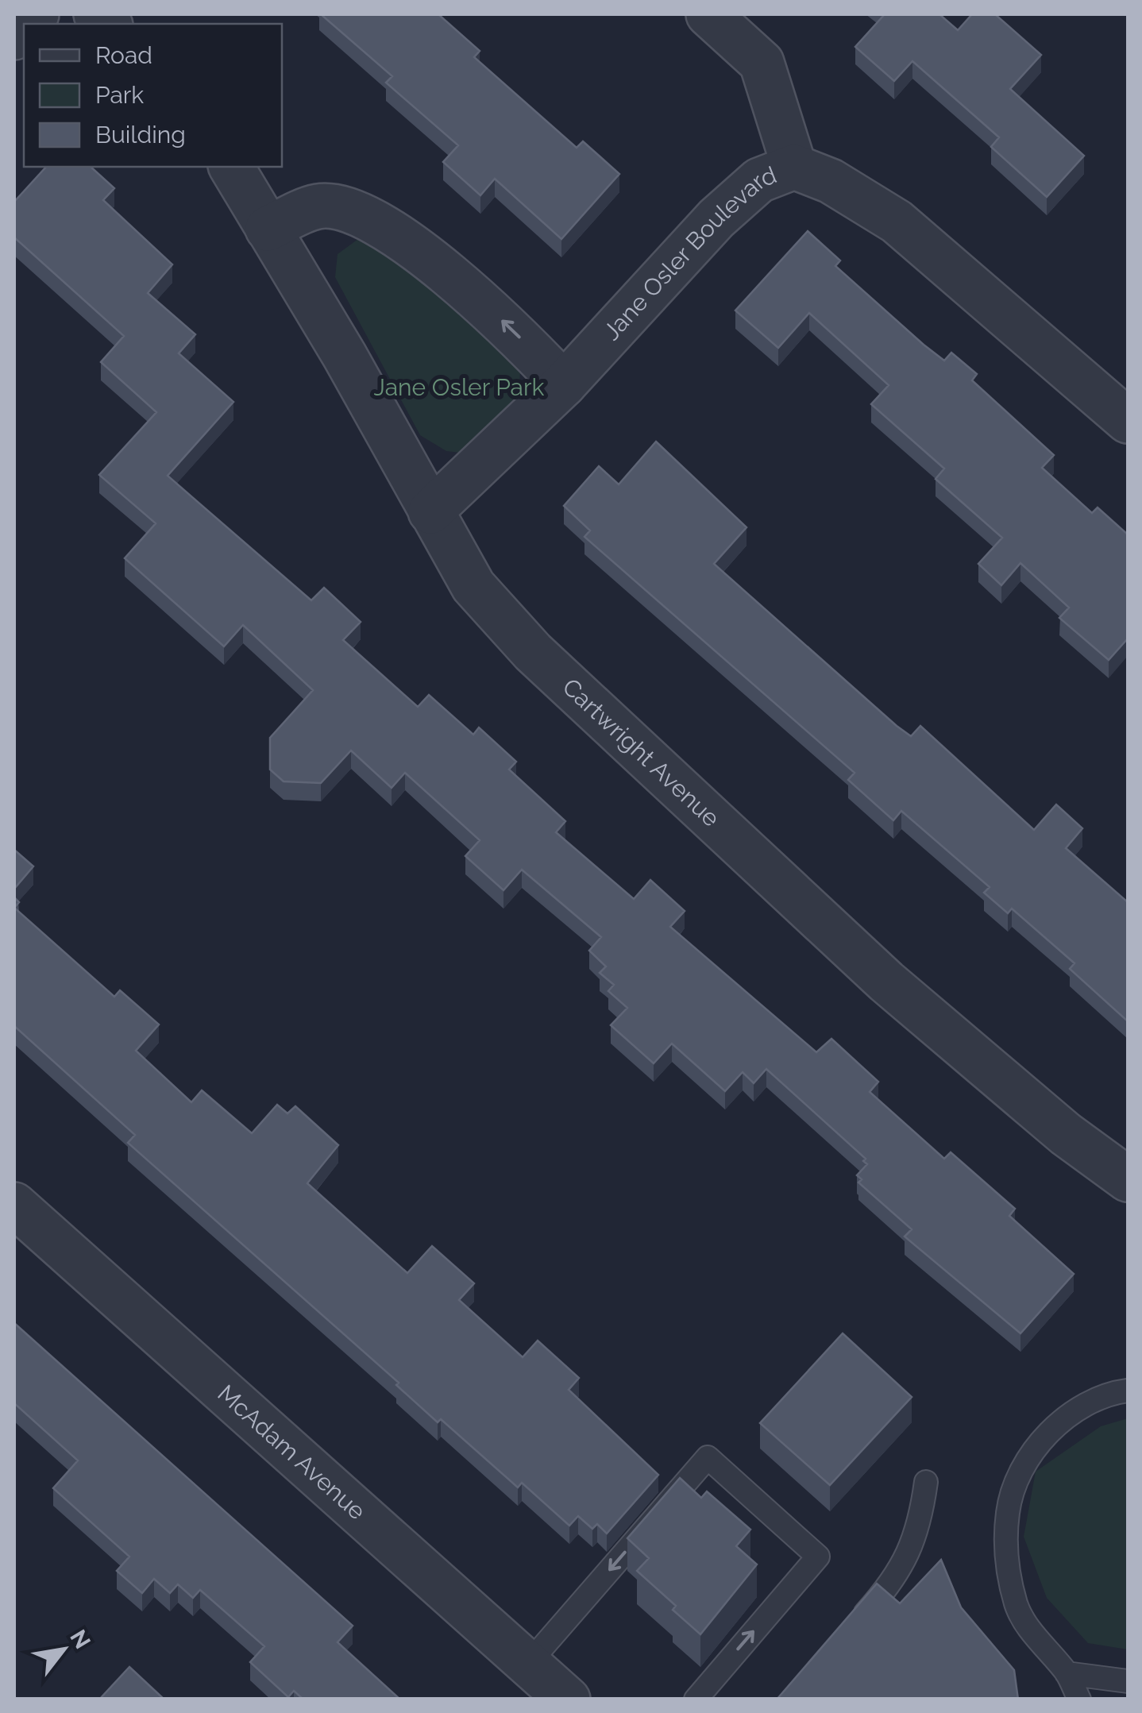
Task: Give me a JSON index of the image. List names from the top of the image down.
{
  "streets": {
    "street": ["Jane Osler Boulevard", "Cartwright Avenue", "McAdam Avenue"]
  },
  "crossings": [
    ["Jane Osler Boulevard", "Cartwright Avenue"]
  ],
  "parks": ["Jane Osler Park"],
  "legend": ["Road", "Park", "Building"],
  "north": "top right"
}
